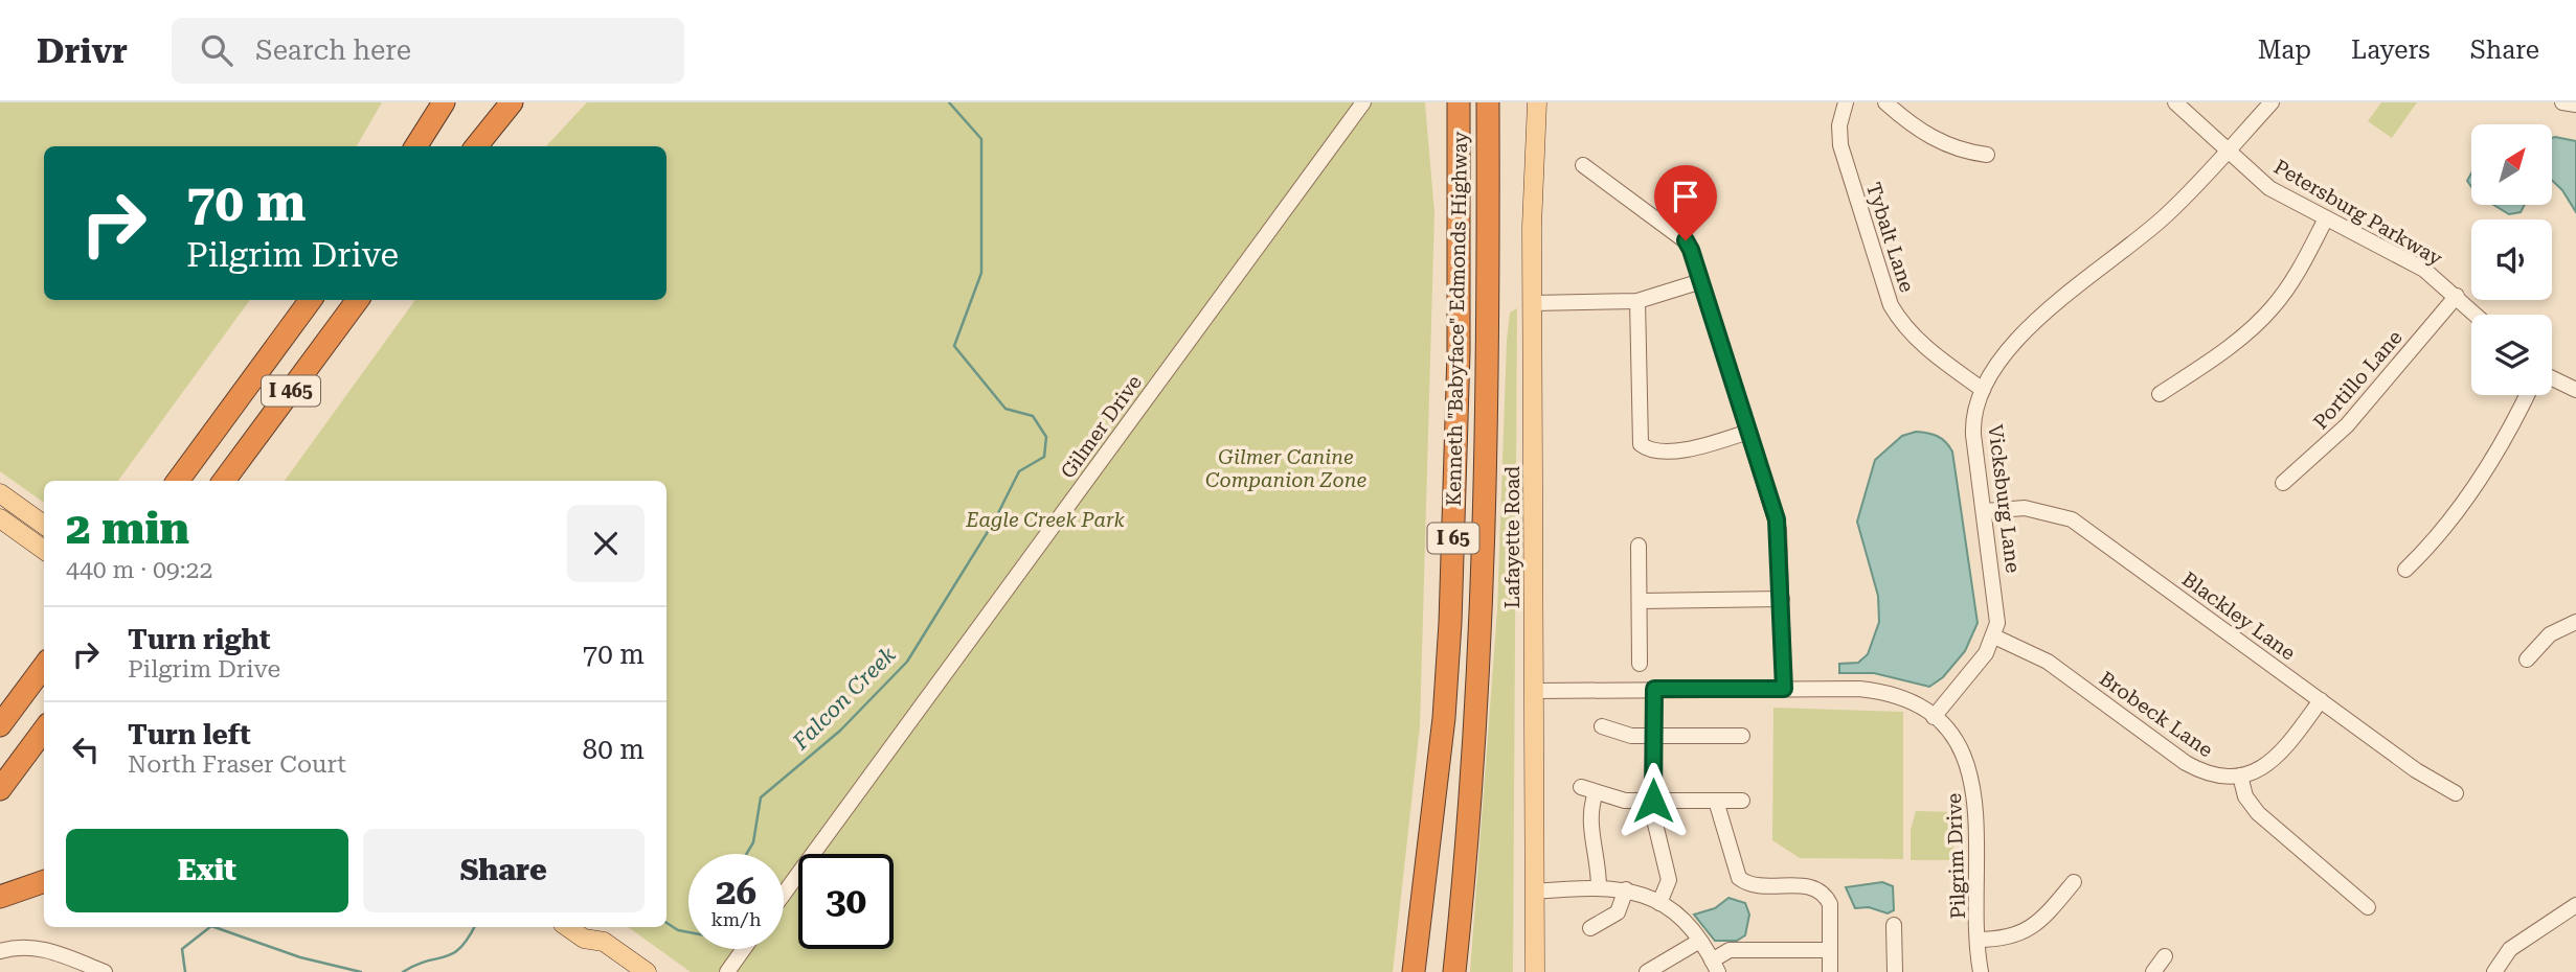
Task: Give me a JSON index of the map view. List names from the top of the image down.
{
  "streets": {
    "highway": ["Kenneth \"Babyface\" Edmonds Highway", "I 465", "I 65"],
    "main road": ["Lafayette Road"],
    "street": [
      "Petersburg Parkway",
      "Tybalt Lane",
      "Portillo Lane",
      "Gilmer Drive",
      "Vicksburg Lane",
      "Blackley Lane",
      "Brobeck Lane",
      "Pilgrim Drive"
    ]
  },
  "crossings": [
    ["Petersburg Parkway", "Portillo Lane"],
    ["Petersburg Parkway", "Vicksburg Lane"],
    ["Tybalt Lane", "Vicksburg Lane"],
    ["Vicksburg Lane", "Blackley Lane"],
    ["Vicksburg Lane", "Brobeck Lane"],
    ["Vicksburg Lane", "Pilgrim Drive"],
    ["Lafayette Road", "Pilgrim Drive"],
    ["Blackley Lane", "Brobeck Lane"]
  ],
  "water": ["Falcon Creek"],
  "parks": ["Gilmer Canine Companion Zone", "Eagle Creek Park"],
  "north": "top right",
  "page": {
    "header": "Drivr",
    "search": "Search here",
    "nav": ["Map", "Layers", "Share"],
    "turn": ["70 m", "Pilgrim Drive"],
    "heading": ["2 min", "440 m · 09:22"],
    "list": [
      {
        "name": "Turn right",
        "note": "Pilgrim Drive",
        "value": "70 m"
      },
      {
        "name": "Turn left",
        "note": "North Fraser Court",
        "value": "80 m"
      }
    ],
    "buttons": ["Exit", "Share"],
    "speed": "26 km/h",
    "limit": "30"
  }
}
